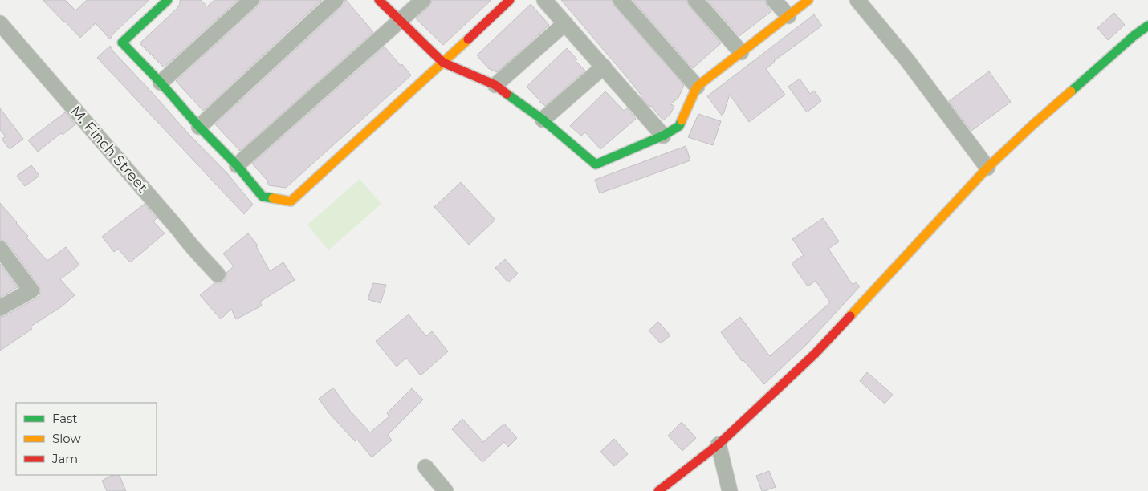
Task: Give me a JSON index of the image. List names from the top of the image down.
{
  "streets": {
    "street": ["M. Finch Street"]
  },
  "legend": ["Fast", "Slow", "Jam"]
}
